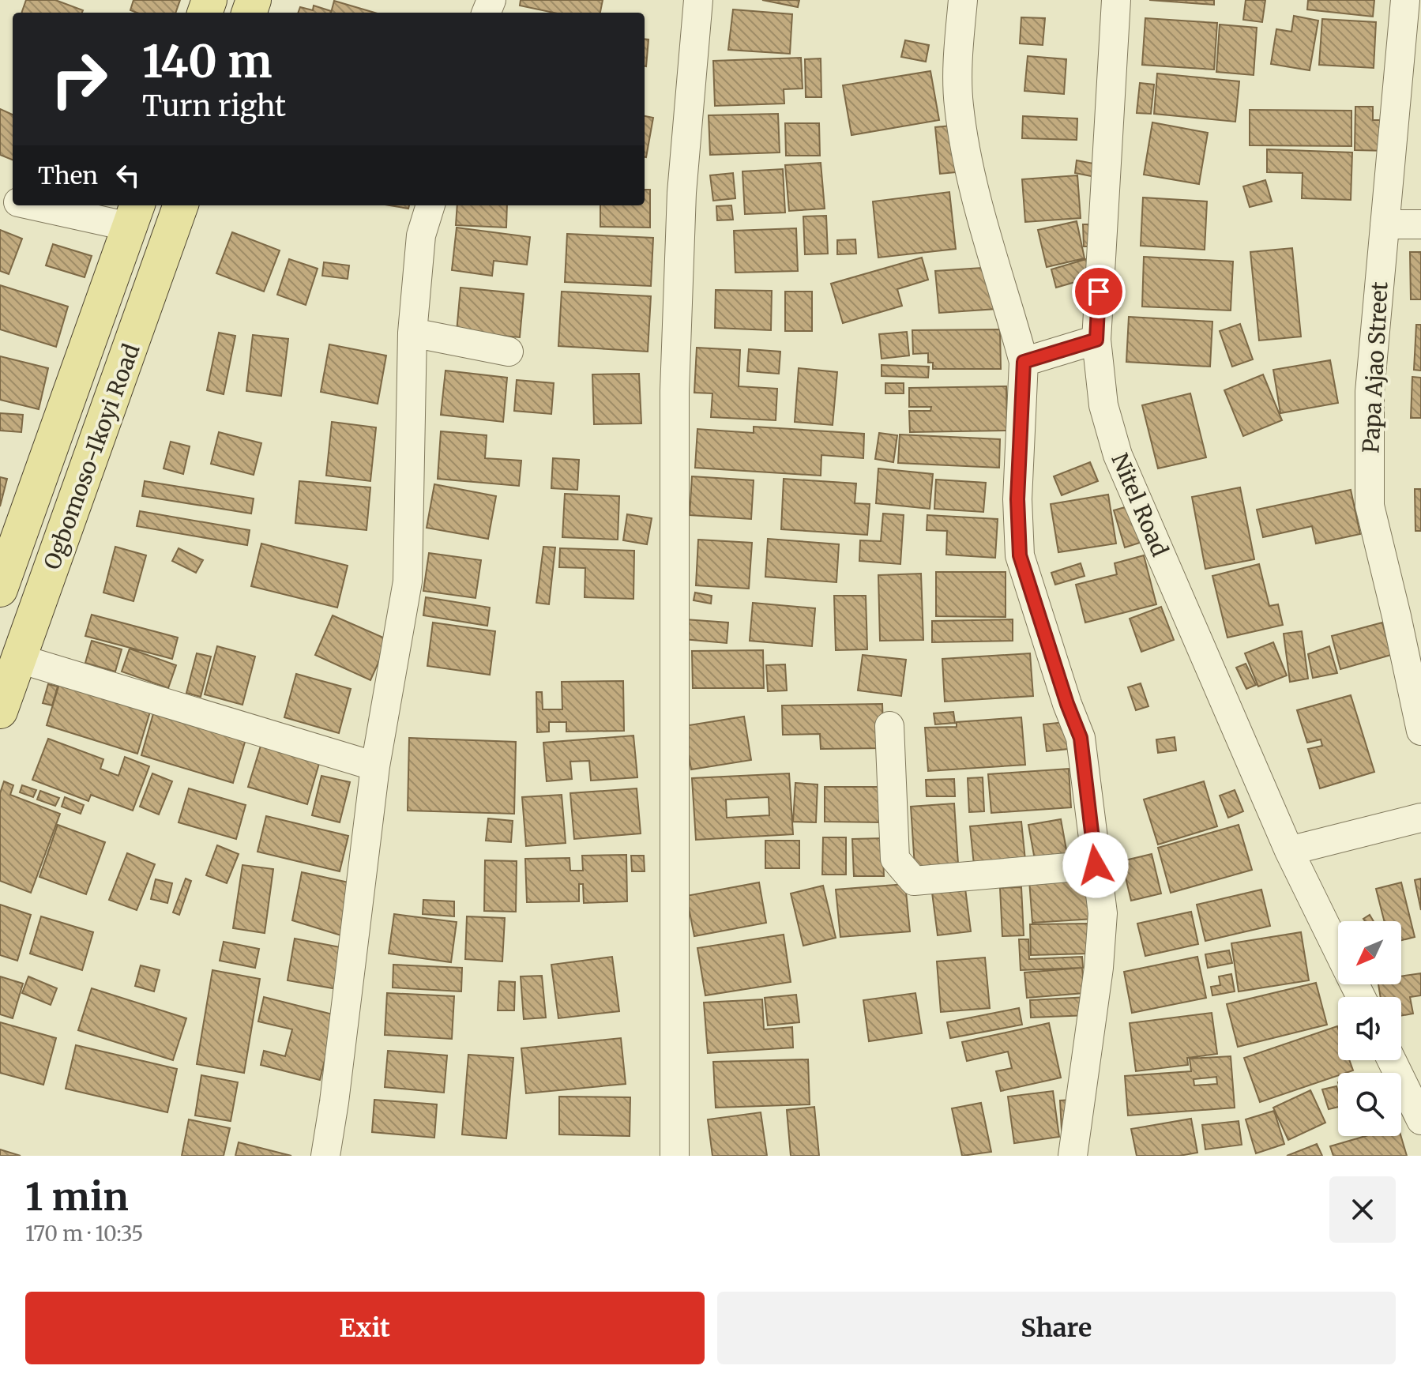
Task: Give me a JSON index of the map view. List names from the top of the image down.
{
  "streets": {
    "main road": ["Ogbomoso-Ikoyi Road"],
    "street": ["Papa Ajao Street", "Nitel Road"]
  },
  "north": "bottom left",
  "page": {
    "turn": ["140 m", "Turn right"],
    "then": "Then",
    "heading": ["1 min", "170 m · 10:35"],
    "buttons": ["Exit", "Share"]
  }
}
